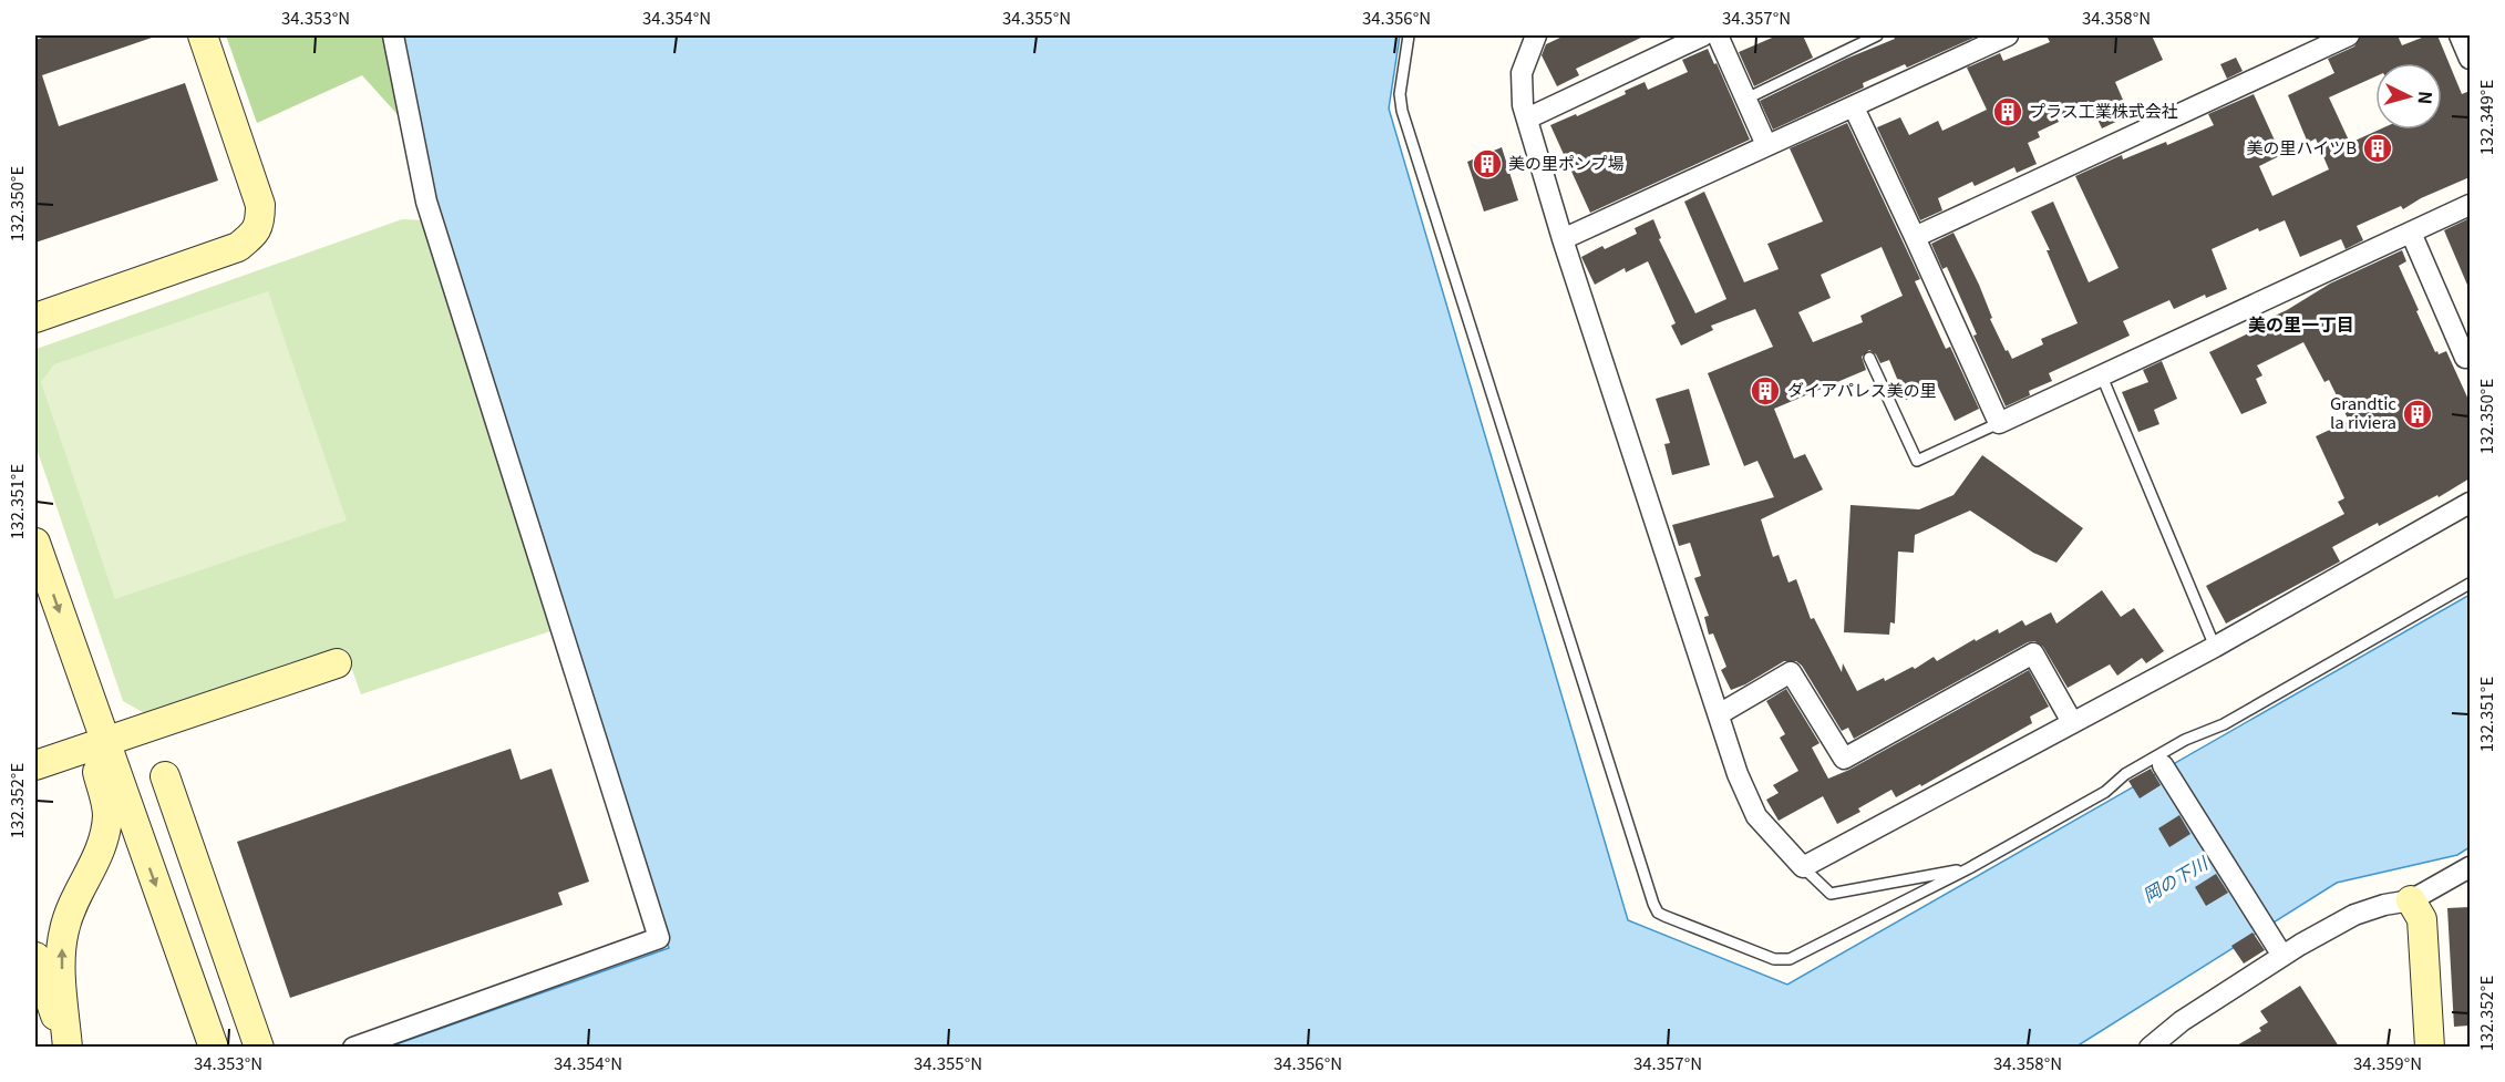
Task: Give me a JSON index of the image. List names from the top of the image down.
{
  "districts": ["美の里一丁目"],
  "water": ["岡の下川"],
  "places": {
    "building": [
      "プラス工業株式会社",
      "美の里ハイツB",
      "美の里ポンプ場",
      "ダイアパレス美の里",
      "Grandtic la riviera"
    ]
  },
  "north": "right",
  "coordinates": [
    "34.353°N",
    "34.354°N",
    "34.355°N",
    "34.356°N",
    "34.357°N",
    "34.358°N",
    "132.349°E",
    "132.350°E",
    "132.351°E",
    "132.352°E",
    "34.359°N"
  ]
}
